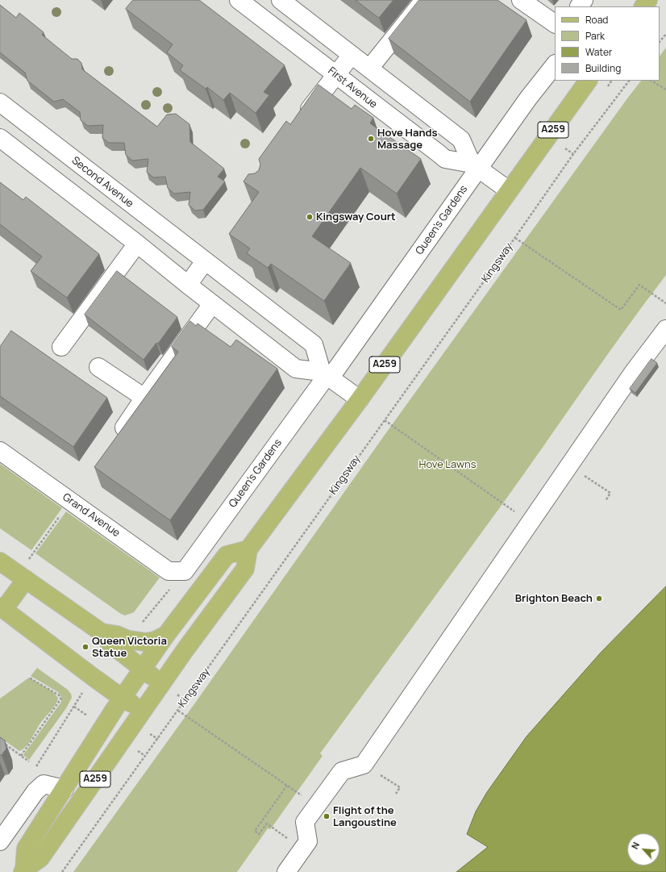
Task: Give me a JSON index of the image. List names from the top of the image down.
{
  "streets": {
    "main road": ["A259"],
    "street": [
      "First Avenue",
      "Second Avenue",
      "Queen's Gardens",
      "Grand Avenue"
    ],
    "path": ["Kingsway"]
  },
  "crossings": [
    ["First Avenue", "A259"],
    ["First Avenue", "Queen's Gardens"],
    ["Second Avenue", "Queen's Gardens"],
    ["Queen's Gardens", "Grand Avenue"]
  ],
  "parks": ["Hove Lawns"],
  "places": [
    "Hove Hands Massage",
    "Kingsway Court",
    "Brighton Beach",
    "Queen Victoria Statue",
    "Flight of the Langoustine"
  ],
  "legend": [
    "Road",
    "Park",
    "Water",
    "Building"
  ],
  "north": "top left"
}
